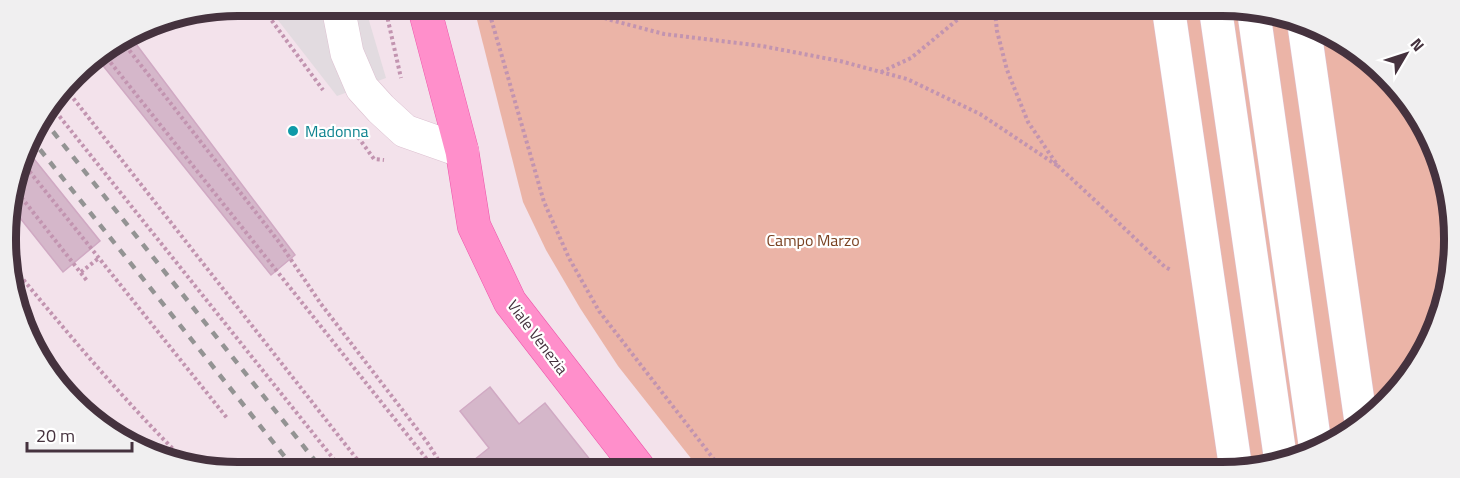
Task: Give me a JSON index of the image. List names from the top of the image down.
{
  "streets": {
    "main road": ["Viale Venezia"]
  },
  "parks": ["Campo Marzo"],
  "places": ["Madonna"],
  "scale_bar": "20 m",
  "north": "top right"
}
